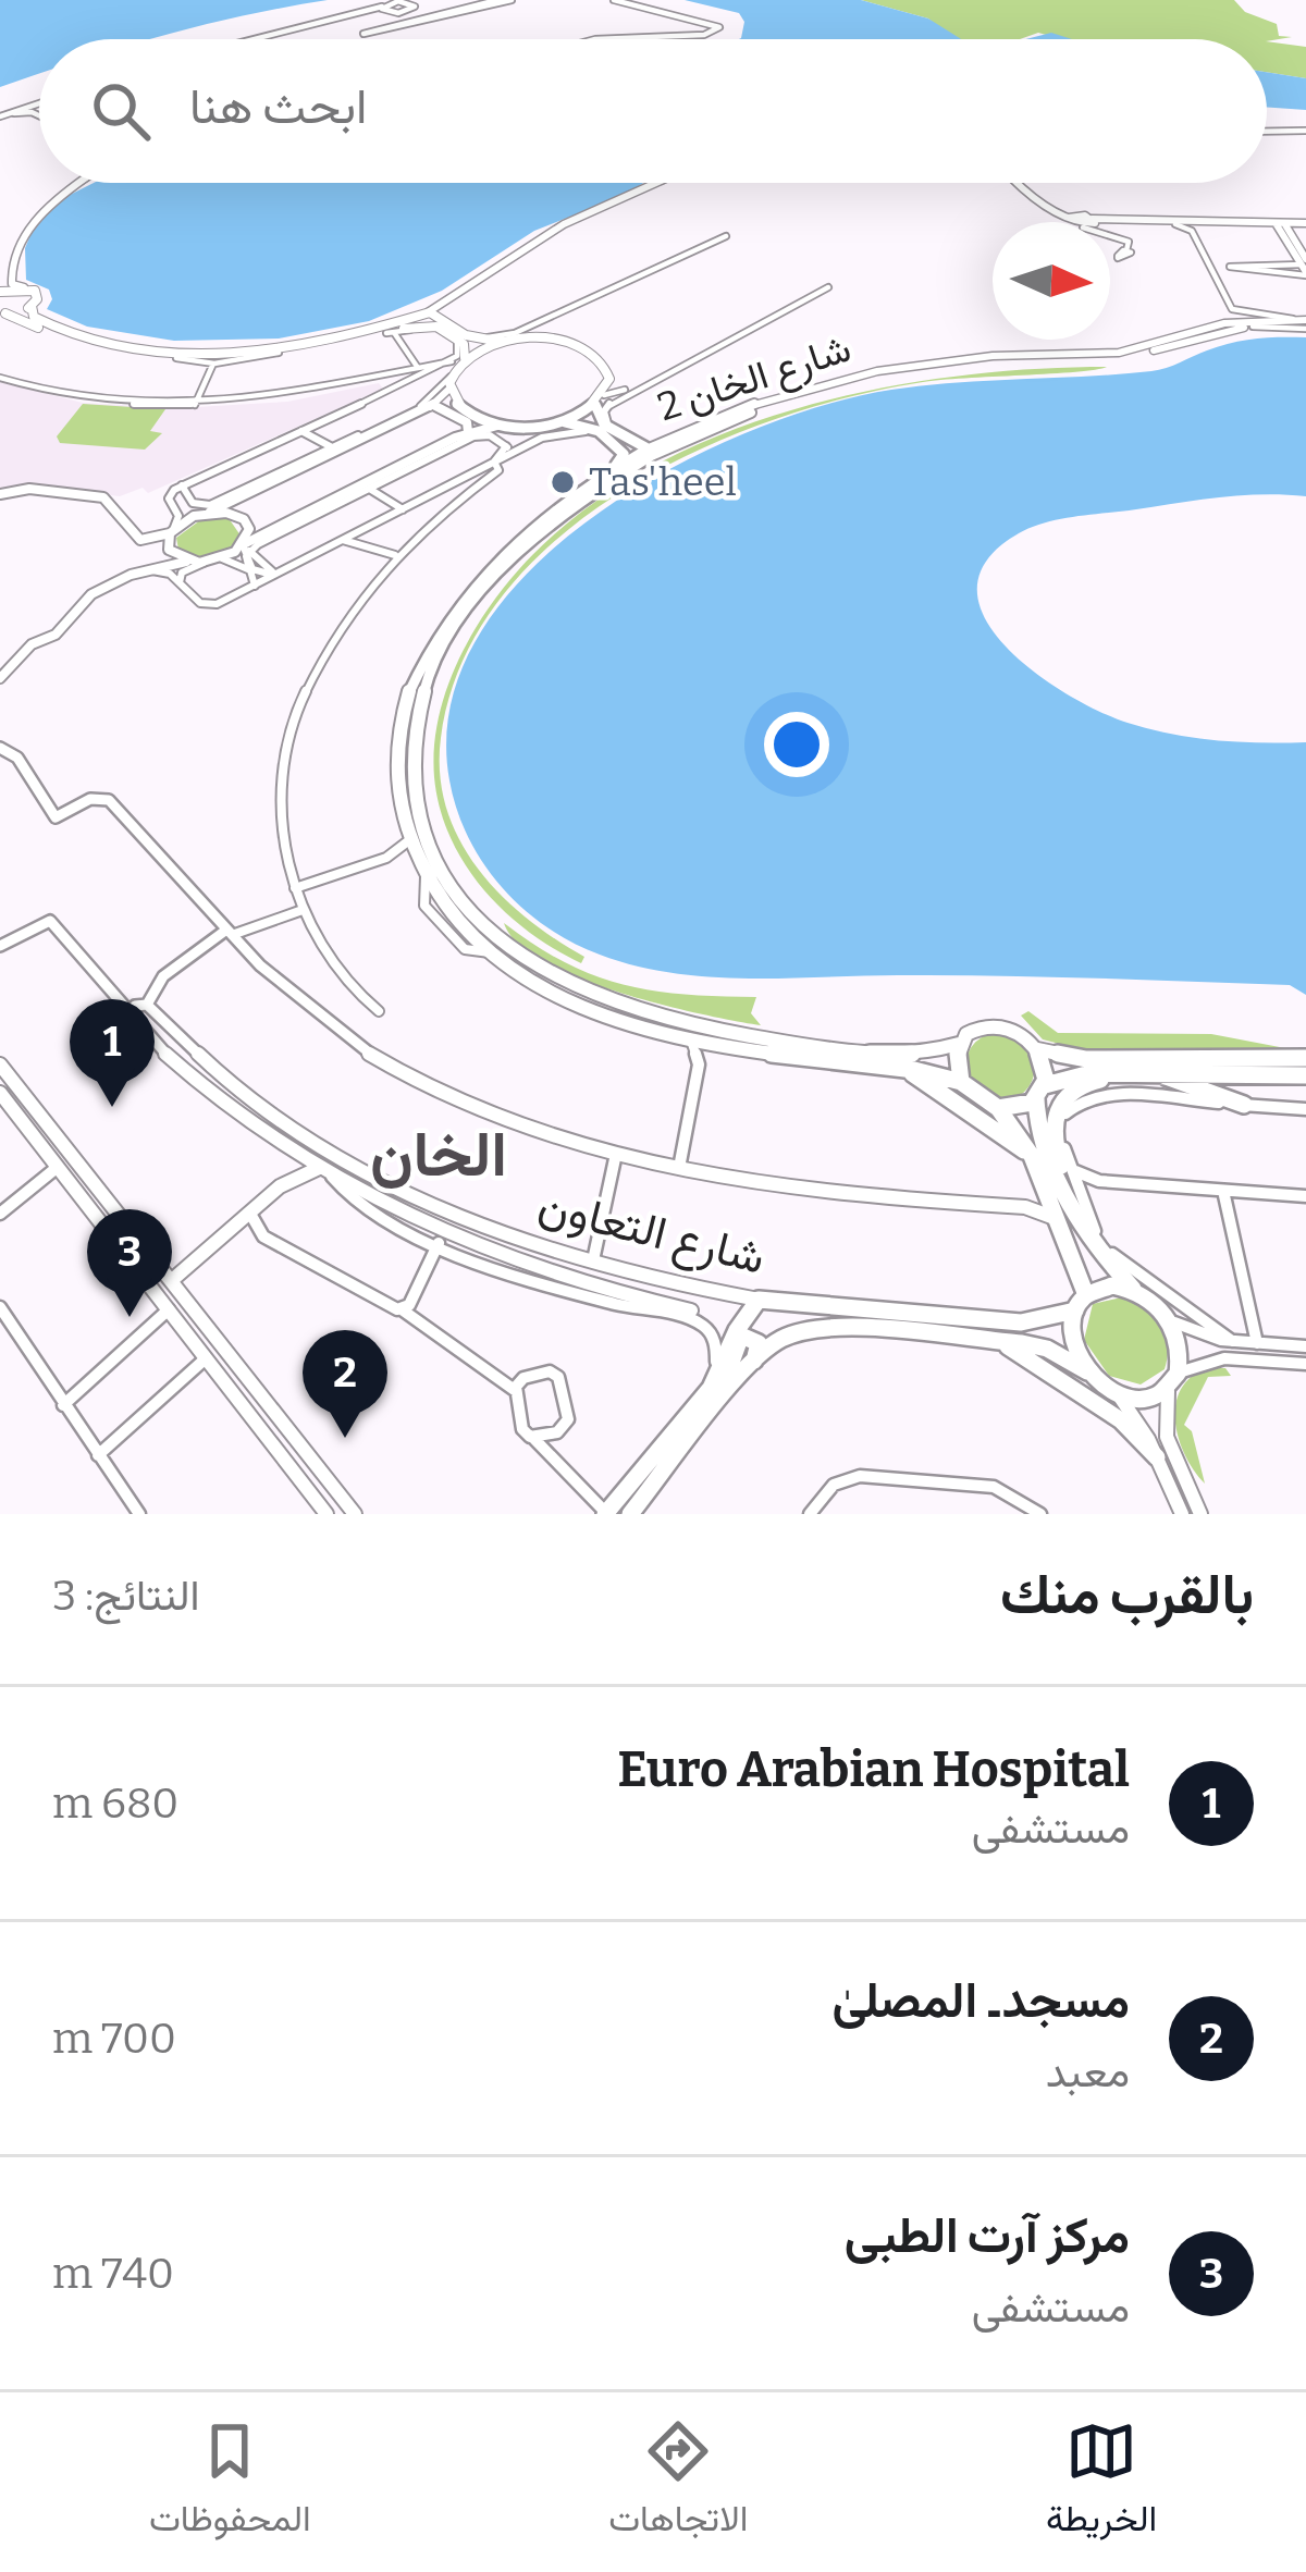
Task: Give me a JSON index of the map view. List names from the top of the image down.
{
  "streets": {
    "main road": ["شارع الخان 2", "شارع التعاون"]
  },
  "districts": ["الخان"],
  "places": ["Tas'heel"],
  "north": "right",
  "page": {
    "search": "ابحث هنا",
    "pins": ["1", "3", "2"],
    "heading": ["بالقرب منك", "النتائج: 3"],
    "list": [
      {
        "mark": "1",
        "name": "Euro Arabian Hospital",
        "note": "مستشفى",
        "value": "680 m"
      },
      {
        "mark": "2",
        "name": "مسجد۔ المصلیٰ",
        "note": "معبد",
        "value": "700 m"
      },
      {
        "mark": "3",
        "name": "مرکز آرت الطبی",
        "note": "مستشفى",
        "value": "740 m"
      }
    ],
    "nav": ["الخريطة", "الاتجاهات", "المحفوظات"]
  }
}
